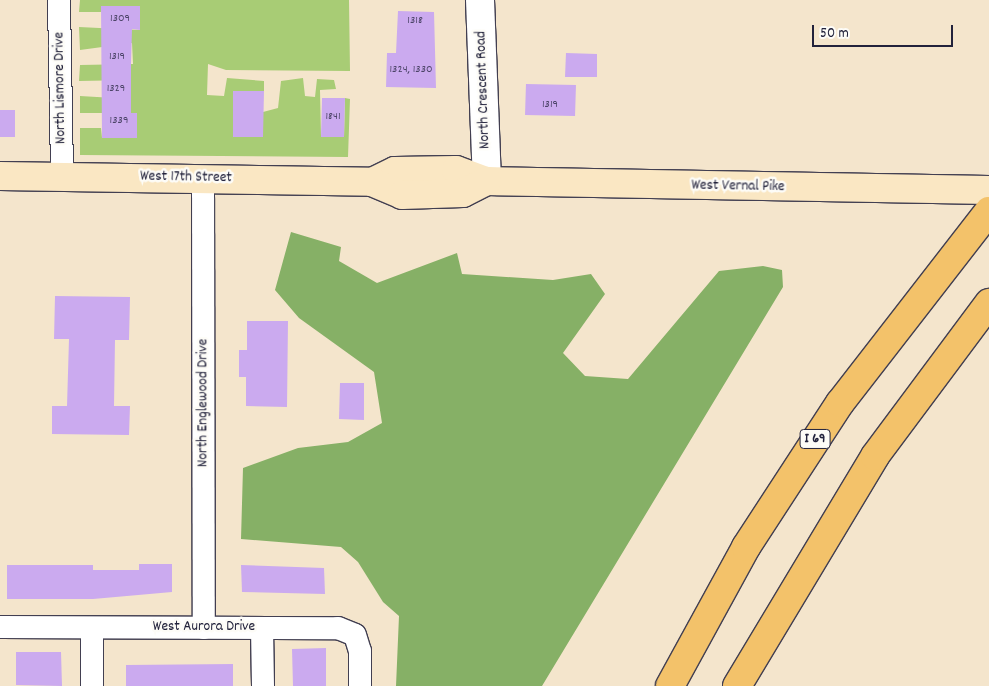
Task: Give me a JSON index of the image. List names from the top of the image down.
{
  "streets": {
    "highway": ["I 69"],
    "main road": ["West 17th Street", "West Vernal Pike"],
    "street": [
      "North Lismore Drive",
      "North Crescent Road",
      "North Englewood Drive",
      "West Aurora Drive"
    ]
  },
  "crossings": [
    ["North Lismore Drive", "West 17th Street"],
    ["North Crescent Road", "West 17th Street"],
    ["North Crescent Road", "West Vernal Pike"],
    ["West 17th Street", "West Vernal Pike"],
    ["West 17th Street", "North Englewood Drive"],
    ["North Englewood Drive", "West Aurora Drive"]
  ],
  "house_numbers": [
    "1309",
    "1318",
    "1319",
    "1324, 1330",
    "1329",
    "1319",
    "1841",
    "1339"
  ],
  "scale_bar": "50 m"
}
